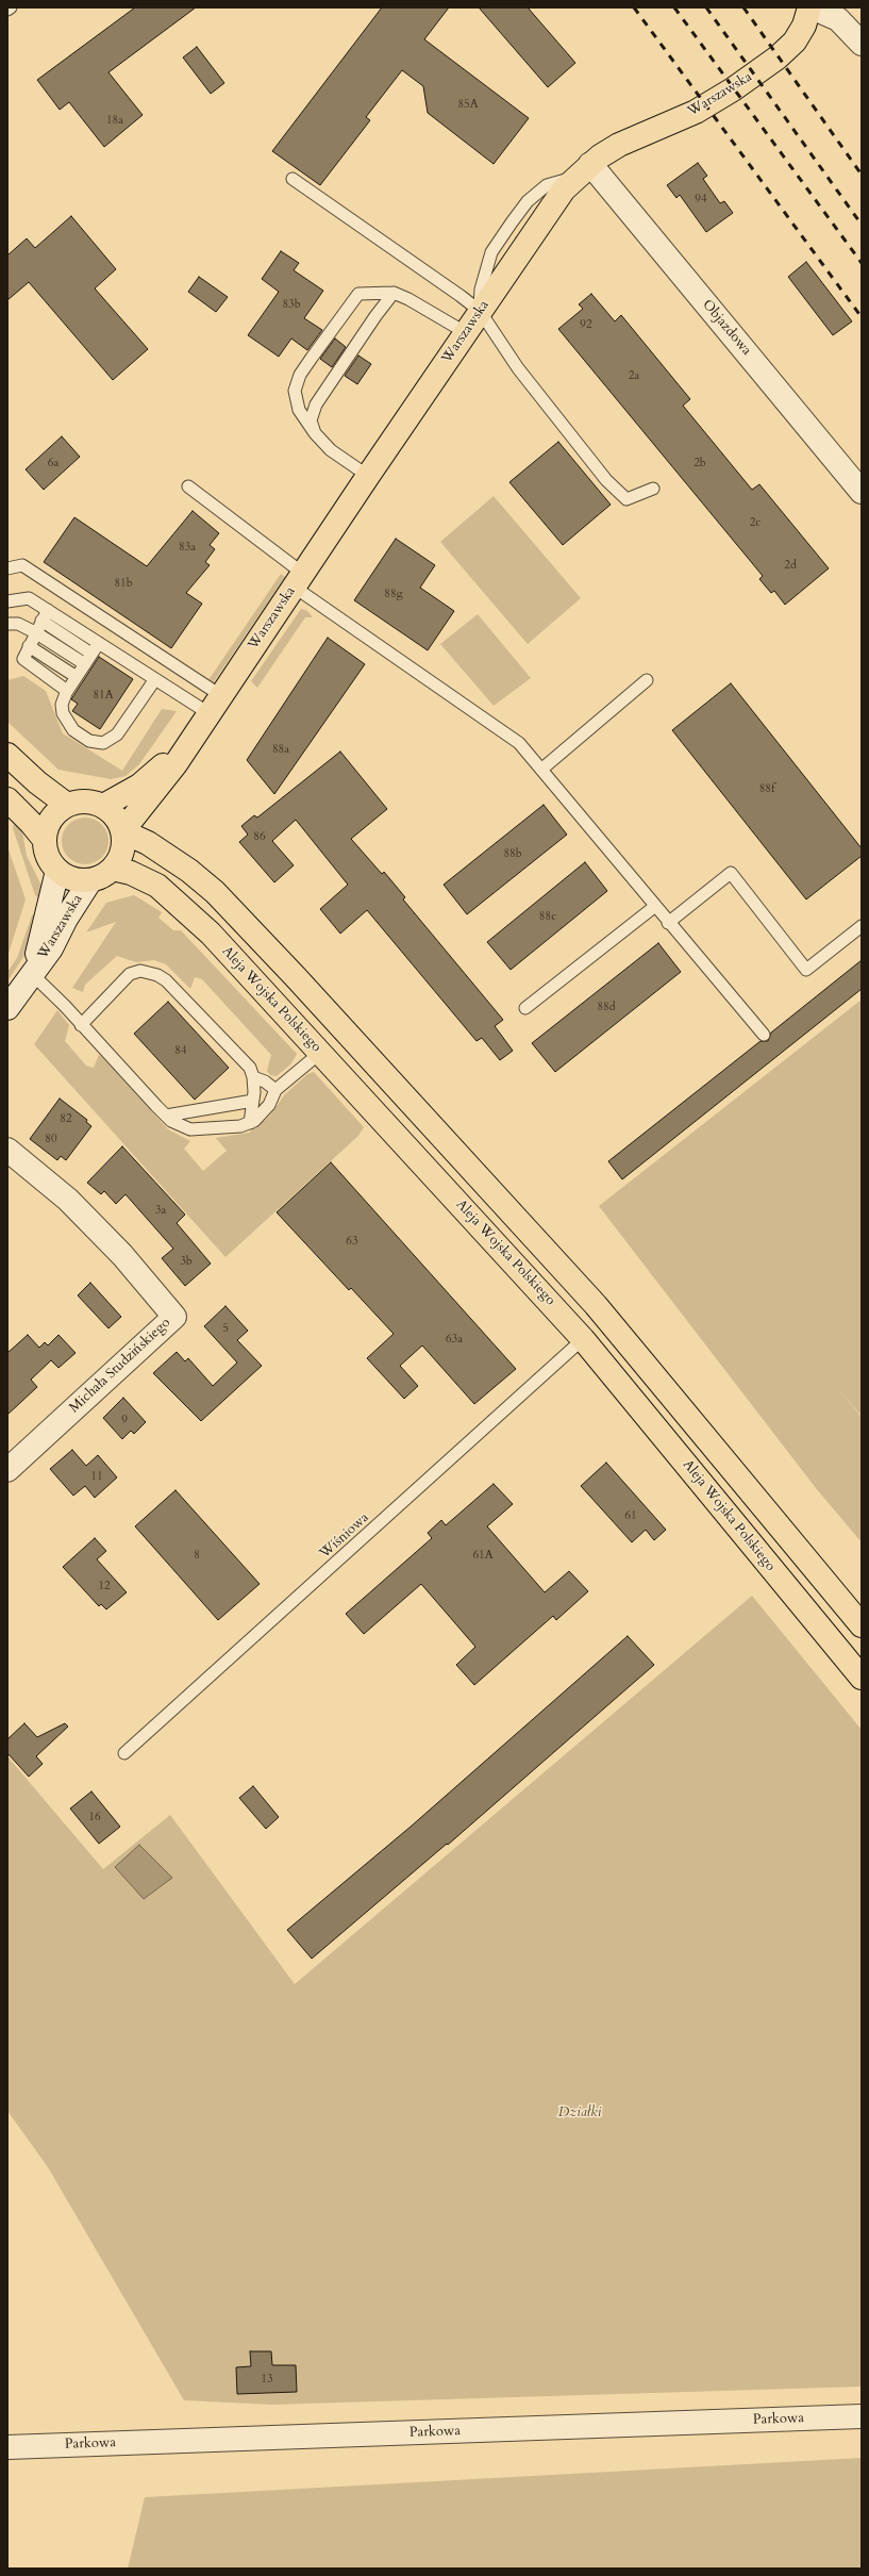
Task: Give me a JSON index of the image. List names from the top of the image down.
{
  "streets": {
    "main road": ["Warszawska", "Aleja Wojska Polskiego"],
    "street": ["Objazdowa", "Michała Studzińskiego", "Parkowa"],
    "lane": ["Wiśniowa"]
  },
  "crossings": [
    ["Warszawska", "Objazdowa"],
    ["Warszawska", "Aleja Wojska Polskiego"],
    ["Aleja Wojska Polskiego", "Wiśniowa"]
  ],
  "parks": ["Działki"],
  "house_numbers": [
    "85A",
    "18a",
    "94",
    "83b",
    "92",
    "2a",
    "6a",
    "2b",
    "2c",
    "83a",
    "2d",
    "81b",
    "88g",
    "81A",
    "88a",
    "88f",
    "86",
    "88b",
    "88c",
    "88d",
    "84",
    "82",
    "80",
    "3a",
    "63",
    "3b",
    "5",
    "63a",
    "9",
    "11",
    "61",
    "8",
    "61A",
    "12",
    "16",
    "13"
  ]
}
